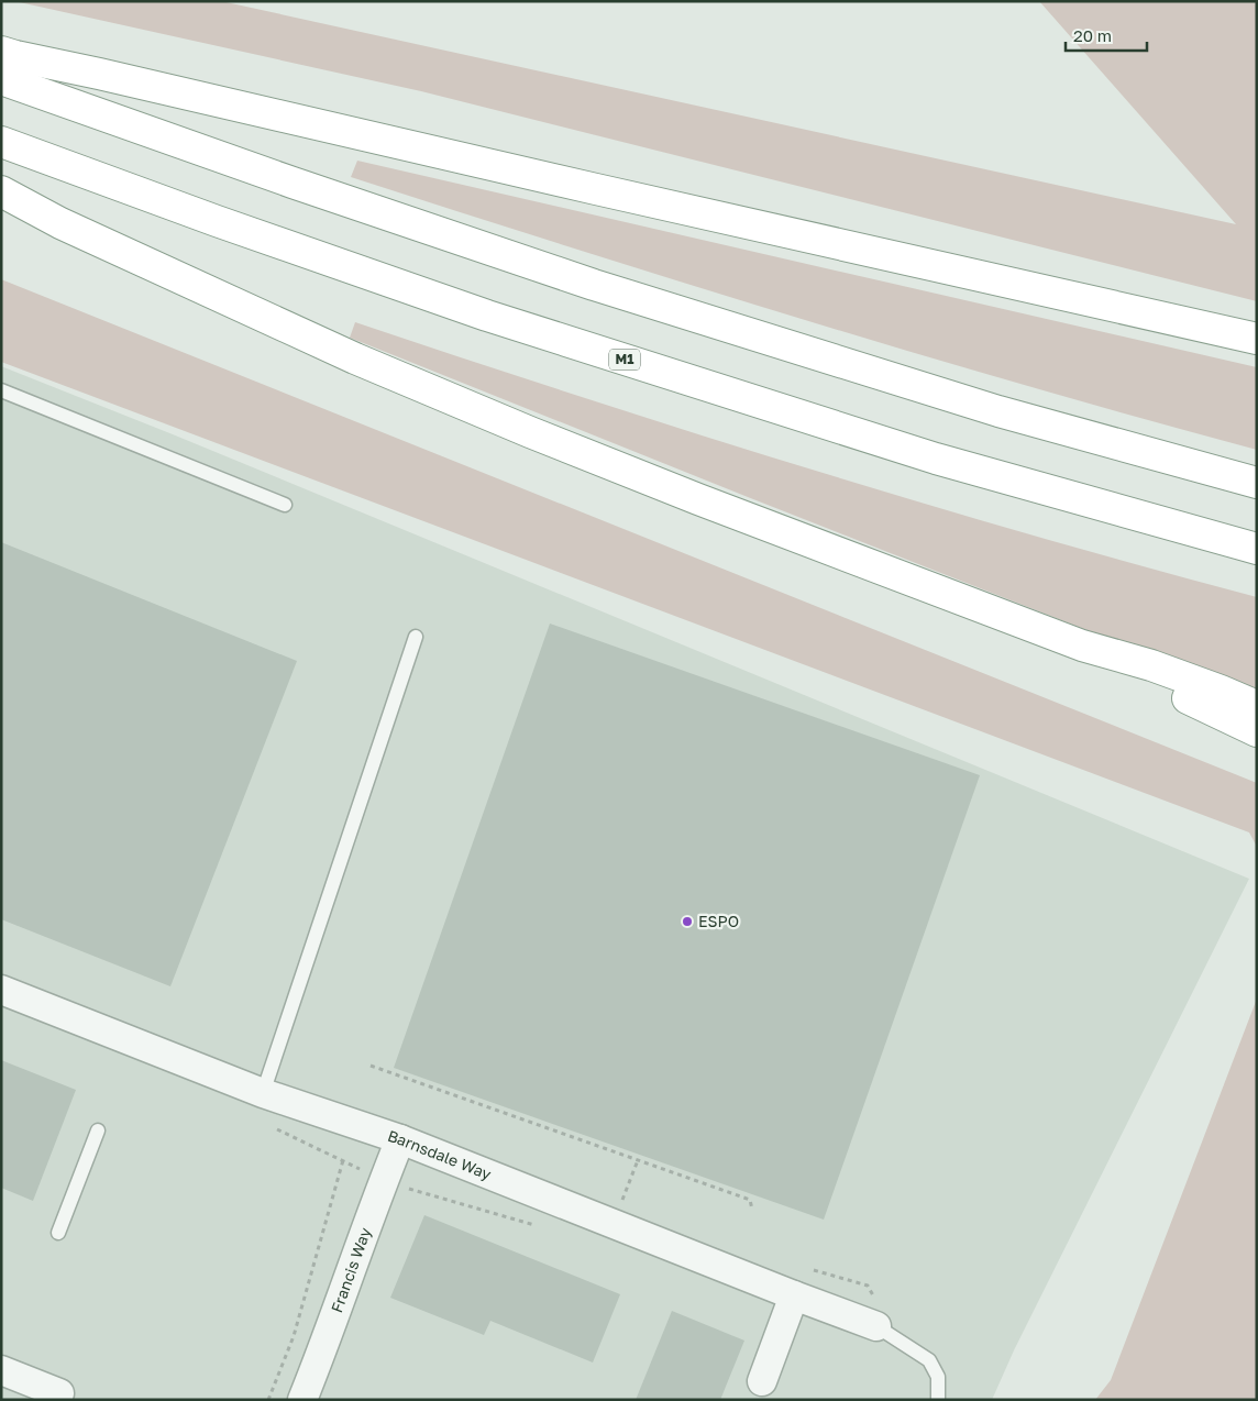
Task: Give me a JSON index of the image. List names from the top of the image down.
{
  "streets": {
    "highway": ["M1"],
    "street": ["Barnsdale Way", "Francis Way"]
  },
  "crossings": [
    ["Barnsdale Way", "Francis Way"]
  ],
  "places": ["ESPO"],
  "scale_bar": "20 m"
}
